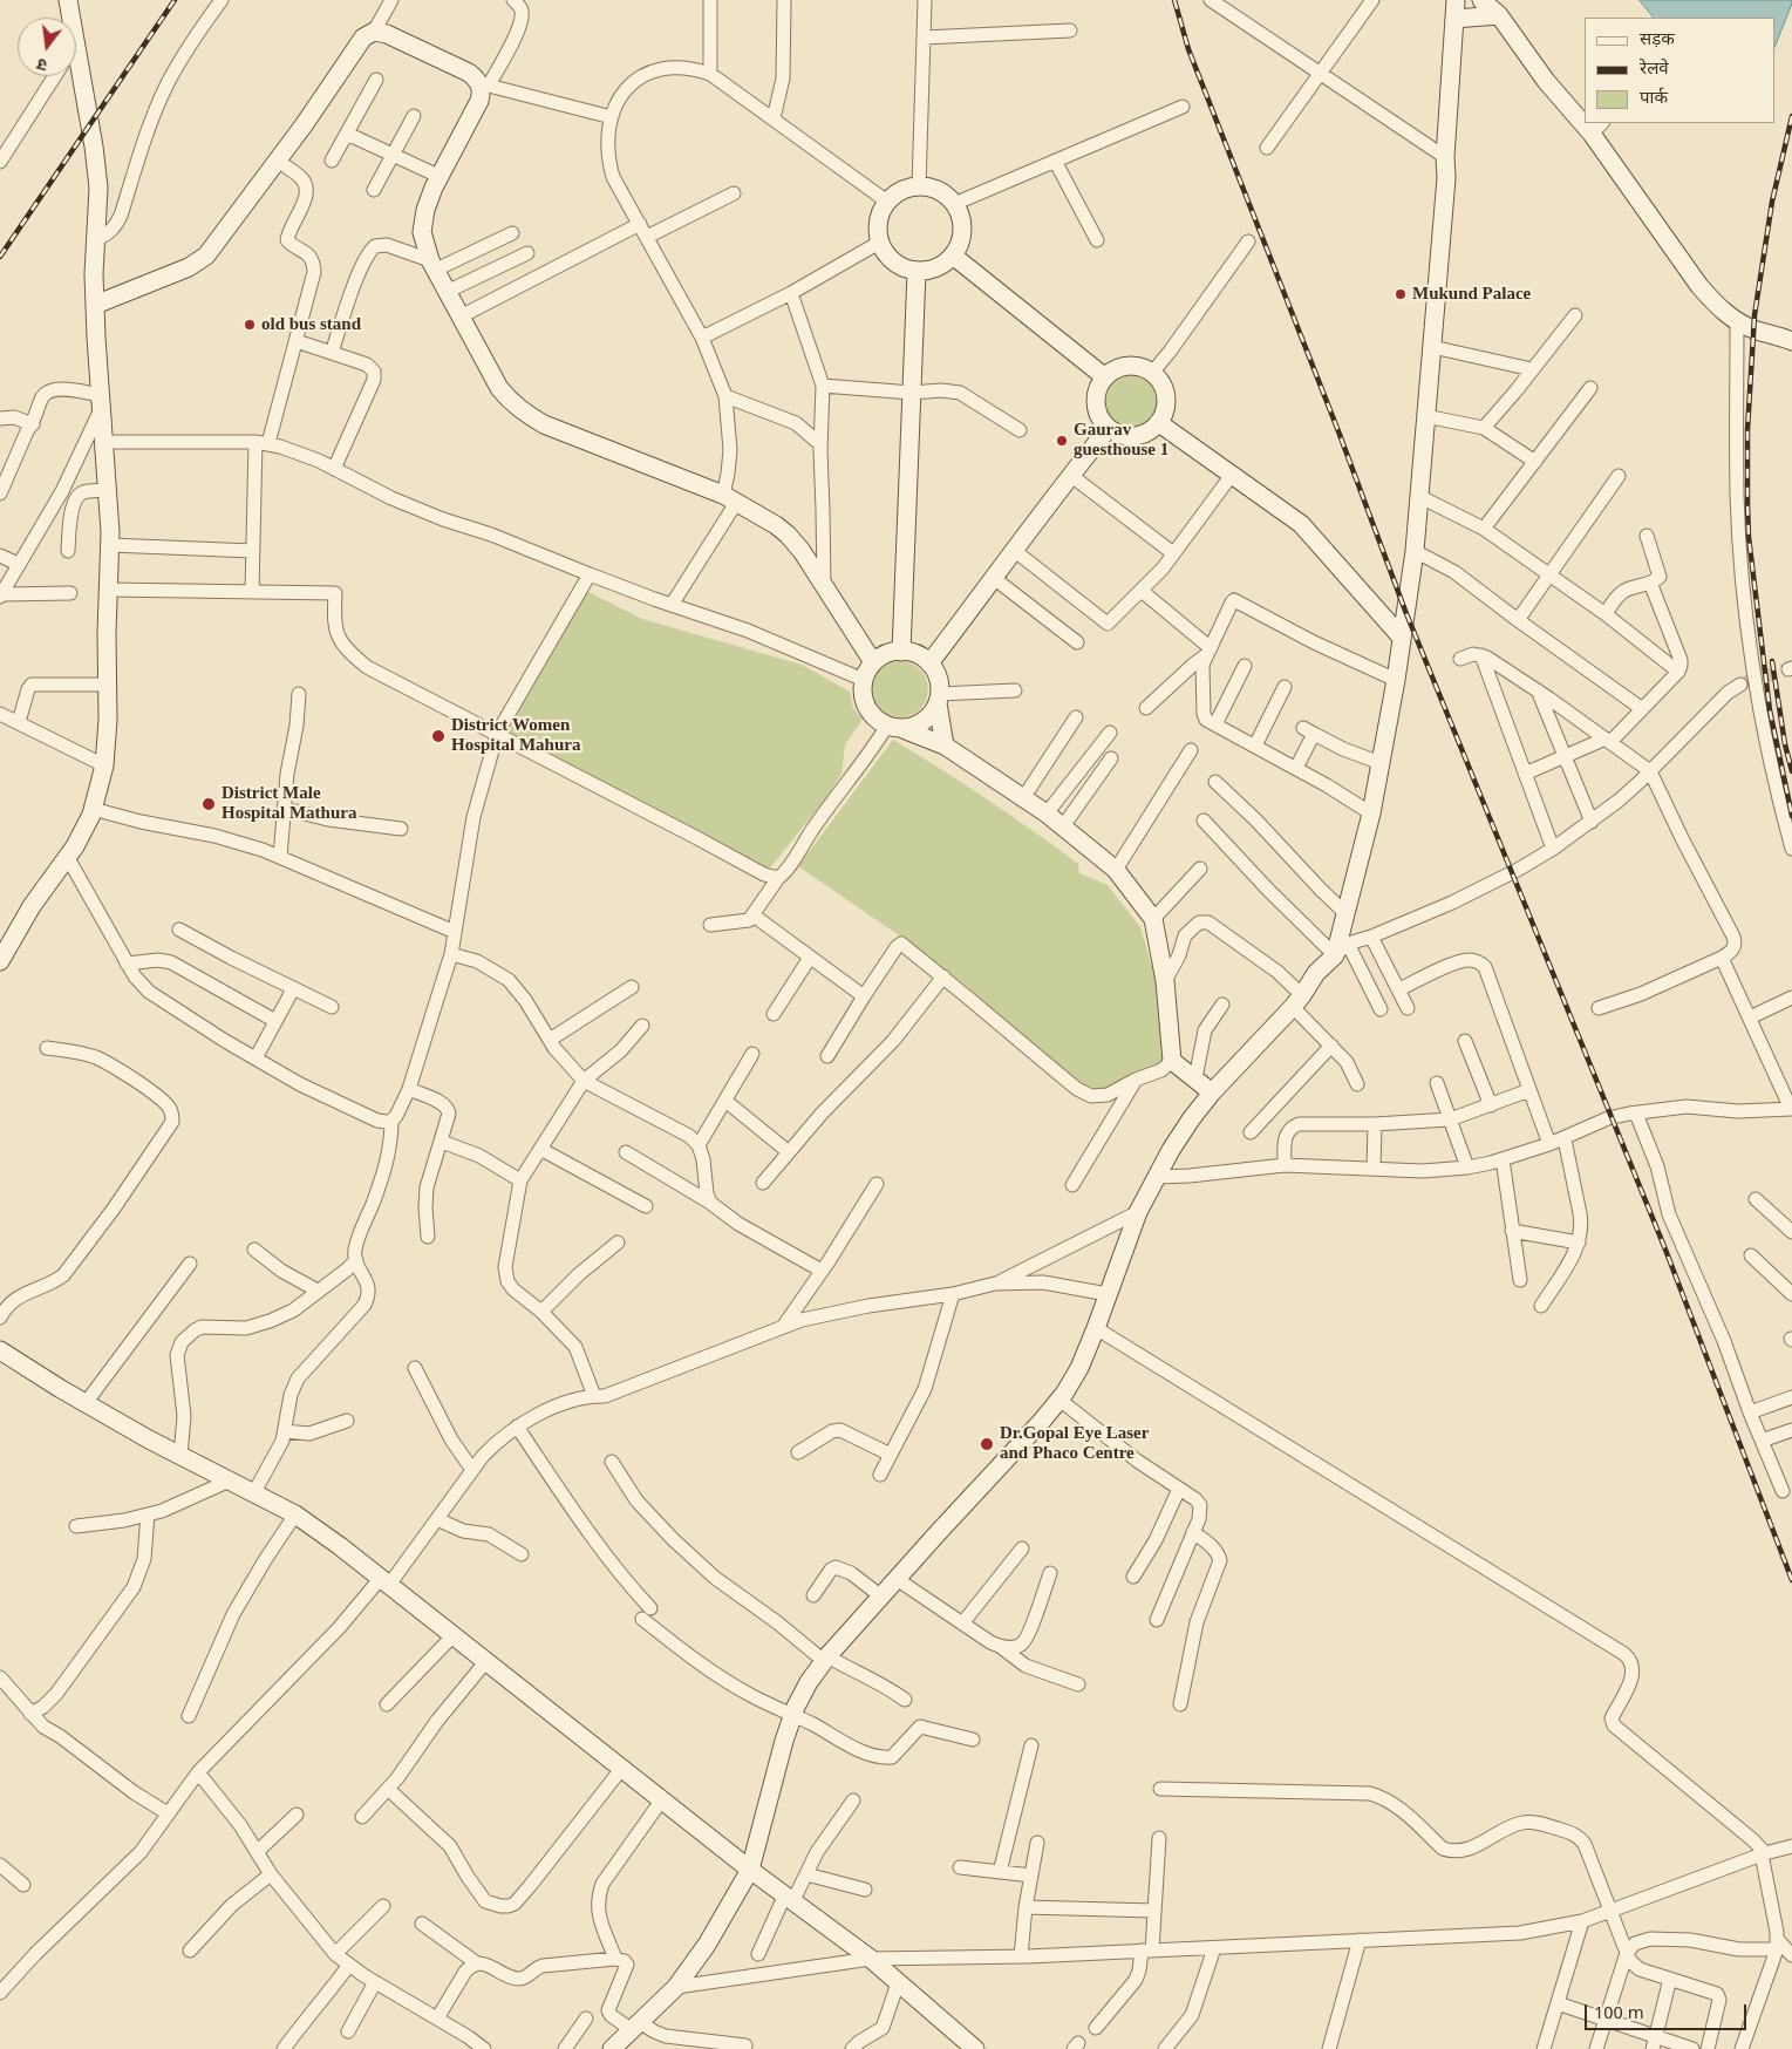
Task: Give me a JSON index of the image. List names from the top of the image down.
{
  "places": [
    "Mukund Palace",
    "old bus stand",
    "Gaurav guesthouse 1",
    "District Women Hospital Mahura",
    "District Male Hospital Mathura",
    "Dr.Gopal Eye Laser and Phaco Centre"
  ],
  "legend": ["सड़क", "रेलवे", "पार्क"],
  "scale_bar": "100 m",
  "north": "bottom"
}
